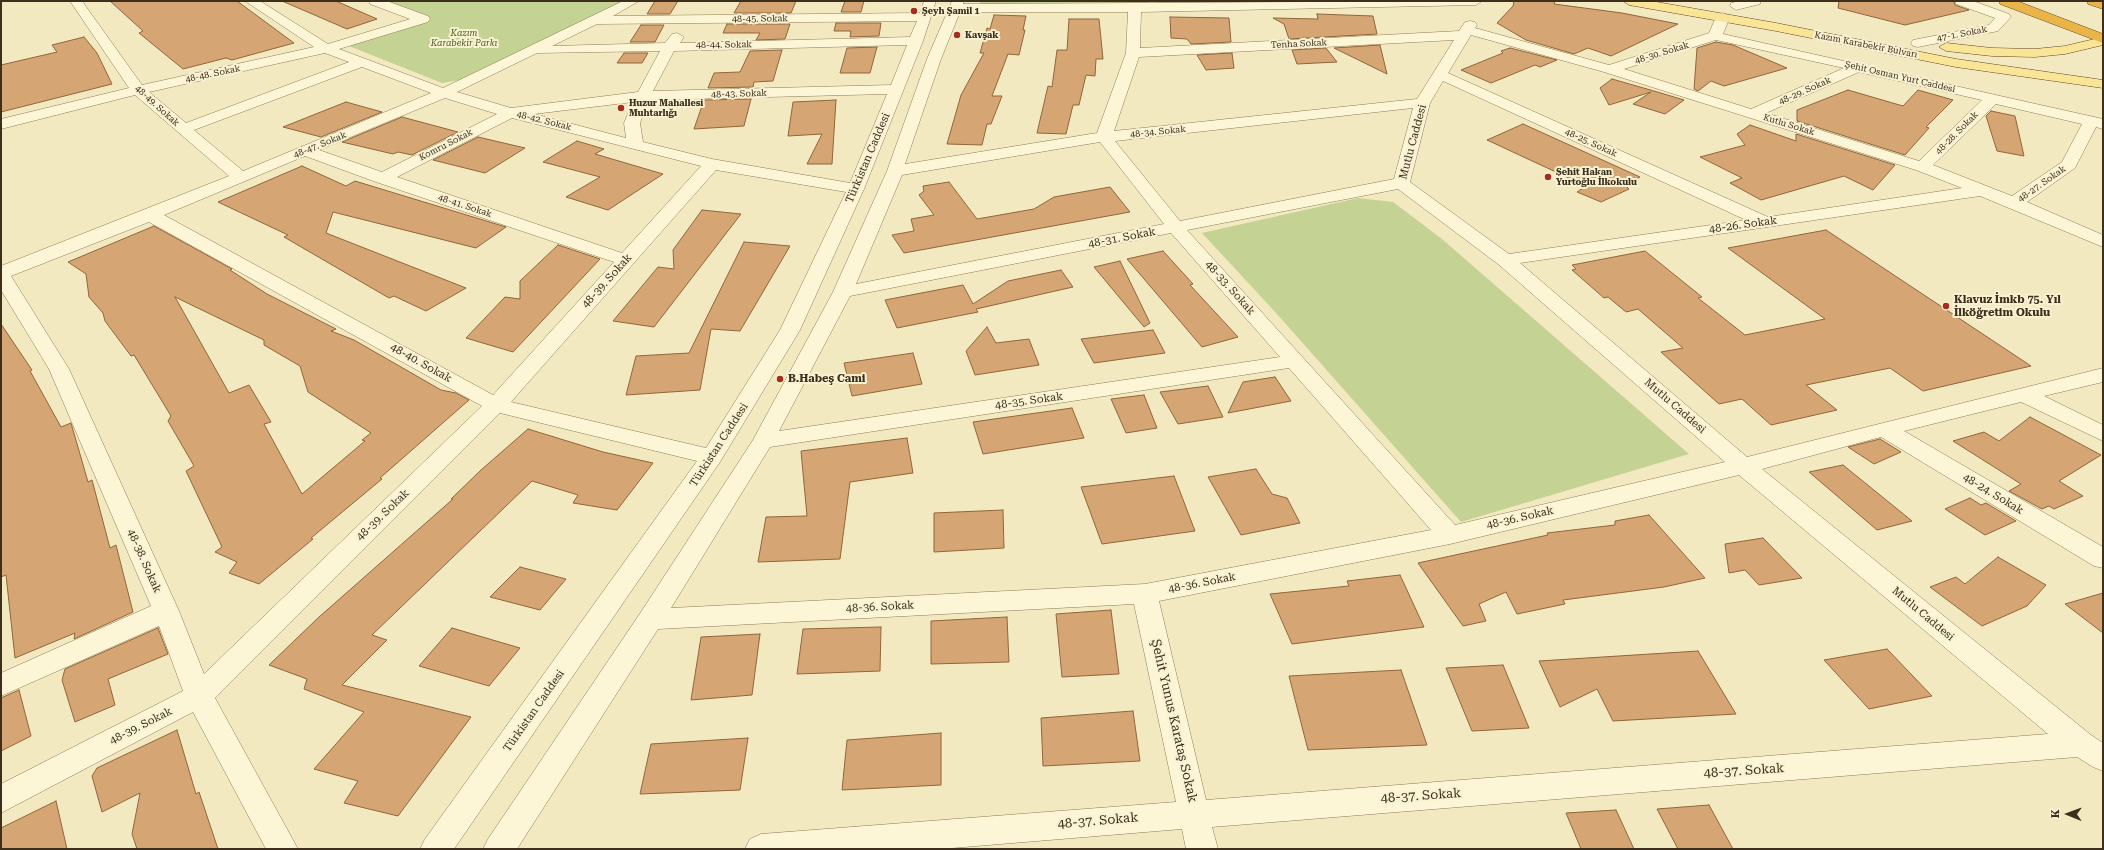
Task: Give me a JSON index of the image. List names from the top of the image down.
{
  "streets": {
    "main road": ["Kazım Karabekir Bulvarı"],
    "street": [
      "48-45. Sokak",
      "47-1. Sokak",
      "Tenha Sokak",
      "48-44. Sokak",
      "48-30. Sokak",
      "48-48. Sokak",
      "Şehit Osman Yurt Caddesi",
      "48-29. Sokak",
      "48-43. Sokak",
      "48-49. Sokak",
      "48-42. Sokak",
      "Kutlu Sokak",
      "48-34. Sokak",
      "48-28. Sokak",
      "Mutlu Caddesi",
      "48-25. Sokak",
      "48-47. Sokak",
      "Komru Sokak",
      "Türkistan Caddesi",
      "48-27. Sokak",
      "48-41. Sokak",
      "48-26. Sokak",
      "48-31. Sokak",
      "48-39. Sokak",
      "48-33. Sokak",
      "48-40. Sokak",
      "48-35. Sokak",
      "48-24. Sokak",
      "48-36. Sokak",
      "48-38. Sokak",
      "Şehit Yunus Karataş Sokak",
      "48-37. Sokak"
    ]
  },
  "crossings": [
    ["48-45. Sokak", "48-47. Sokak"],
    ["48-45. Sokak", "Türkistan Caddesi"],
    ["47-1. Sokak", "Kazım Karabekir Bulvarı"],
    ["Tenha Sokak", "Kutlu Sokak"],
    ["Tenha Sokak", "Mutlu Caddesi"],
    ["48-44. Sokak", "48-47. Sokak"],
    ["48-44. Sokak", "Türkistan Caddesi"],
    ["48-30. Sokak", "Şehit Osman Yurt Caddesi"],
    ["48-30. Sokak", "Kutlu Sokak"],
    ["48-48. Sokak", "48-49. Sokak"],
    ["48-48. Sokak", "48-42. Sokak"],
    ["Şehit Osman Yurt Caddesi", "48-29. Sokak"],
    ["Şehit Osman Yurt Caddesi", "48-28. Sokak"],
    ["Şehit Osman Yurt Caddesi", "48-27. Sokak"],
    ["48-29. Sokak", "Kutlu Sokak"],
    ["48-43. Sokak", "48-42. Sokak"],
    ["48-43. Sokak", "Komru Sokak"],
    ["48-43. Sokak", "Türkistan Caddesi"],
    ["48-49. Sokak", "48-47. Sokak"],
    ["48-42. Sokak", "48-47. Sokak"],
    ["48-42. Sokak", "Komru Sokak"],
    ["48-42. Sokak", "Türkistan Caddesi"],
    ["48-42. Sokak", "48-39. Sokak"],
    ["Kutlu Sokak", "48-28. Sokak"],
    ["Kutlu Sokak", "Mutlu Caddesi"],
    ["Kutlu Sokak", "48-27. Sokak"],
    ["Kutlu Sokak", "48-26. Sokak"],
    ["48-34. Sokak", "Mutlu Caddesi"],
    ["48-34. Sokak", "48-33. Sokak"],
    ["Mutlu Caddesi", "48-25. Sokak"],
    ["Mutlu Caddesi", "48-26. Sokak"],
    ["Mutlu Caddesi", "48-31. Sokak"],
    ["Mutlu Caddesi", "48-36. Sokak"],
    ["Mutlu Caddesi", "48-37. Sokak"],
    ["48-25. Sokak", "48-26. Sokak"],
    ["48-47. Sokak", "48-41. Sokak"],
    ["48-47. Sokak", "48-40. Sokak"],
    ["48-47. Sokak", "48-38. Sokak"],
    ["Komru Sokak", "48-41. Sokak"],
    ["Türkistan Caddesi", "48-40. Sokak"],
    ["48-41. Sokak", "48-39. Sokak"],
    ["48-31. Sokak", "48-33. Sokak"],
    ["48-39. Sokak", "48-40. Sokak"],
    ["48-39. Sokak", "48-38. Sokak"],
    ["48-33. Sokak", "48-35. Sokak"],
    ["48-33. Sokak", "48-36. Sokak"],
    ["48-24. Sokak", "48-36. Sokak"],
    ["48-36. Sokak", "Şehit Yunus Karataş Sokak"],
    ["Şehit Yunus Karataş Sokak", "48-37. Sokak"]
  ],
  "parks": ["Kazım Karabekir Parkı"],
  "places": [
    "Şeyh Şamil 1",
    "Kavşak",
    "Huzur Mahallesi Muhtarlığı",
    "Şehit Hakan Yurtoğlu İlkokulu",
    "Klavuz İmkb 75. Yıl İlköğretim Okulu",
    "B.Habeş Cami"
  ],
  "north": "left"
}
